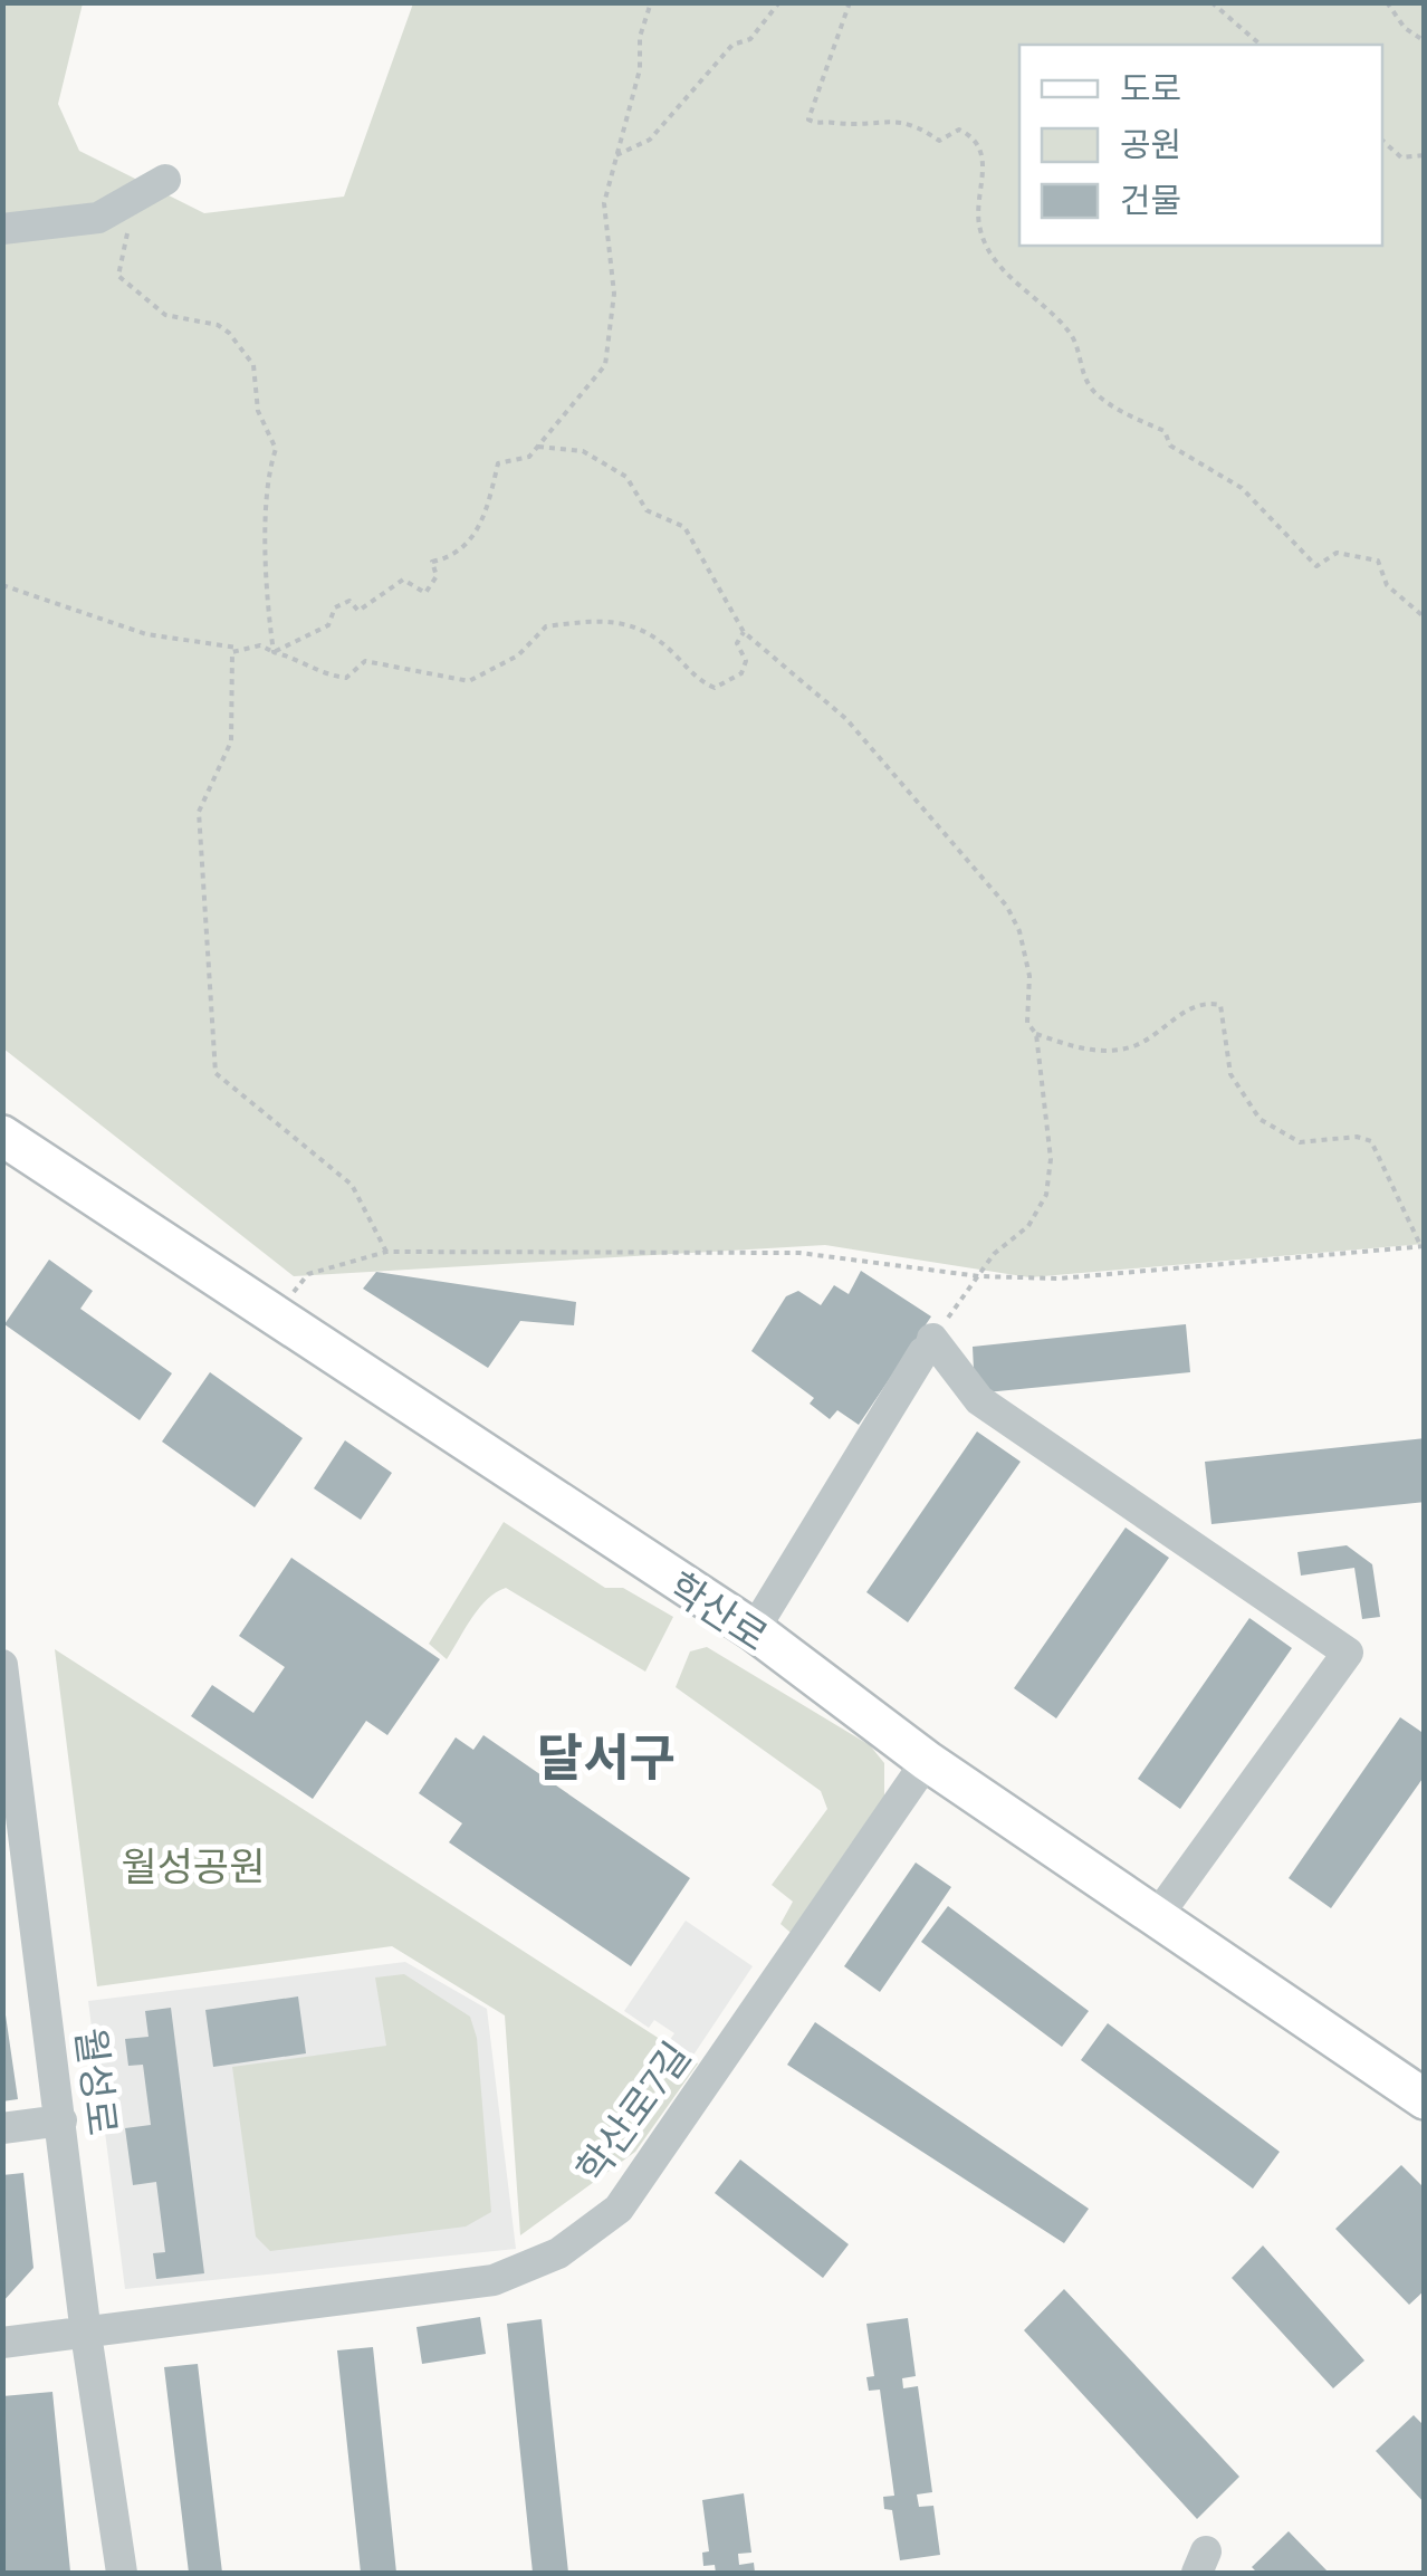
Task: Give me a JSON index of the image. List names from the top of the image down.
{
  "streets": {
    "main road": ["학산로"],
    "street": ["월성로", "학산로7길"]
  },
  "crossings": [
    ["학산로", "학산로7길"],
    ["월성로", "학산로7길"]
  ],
  "districts": ["달서구"],
  "parks": ["월성공원"],
  "legend": ["도로", "공원", "건물"]
}
